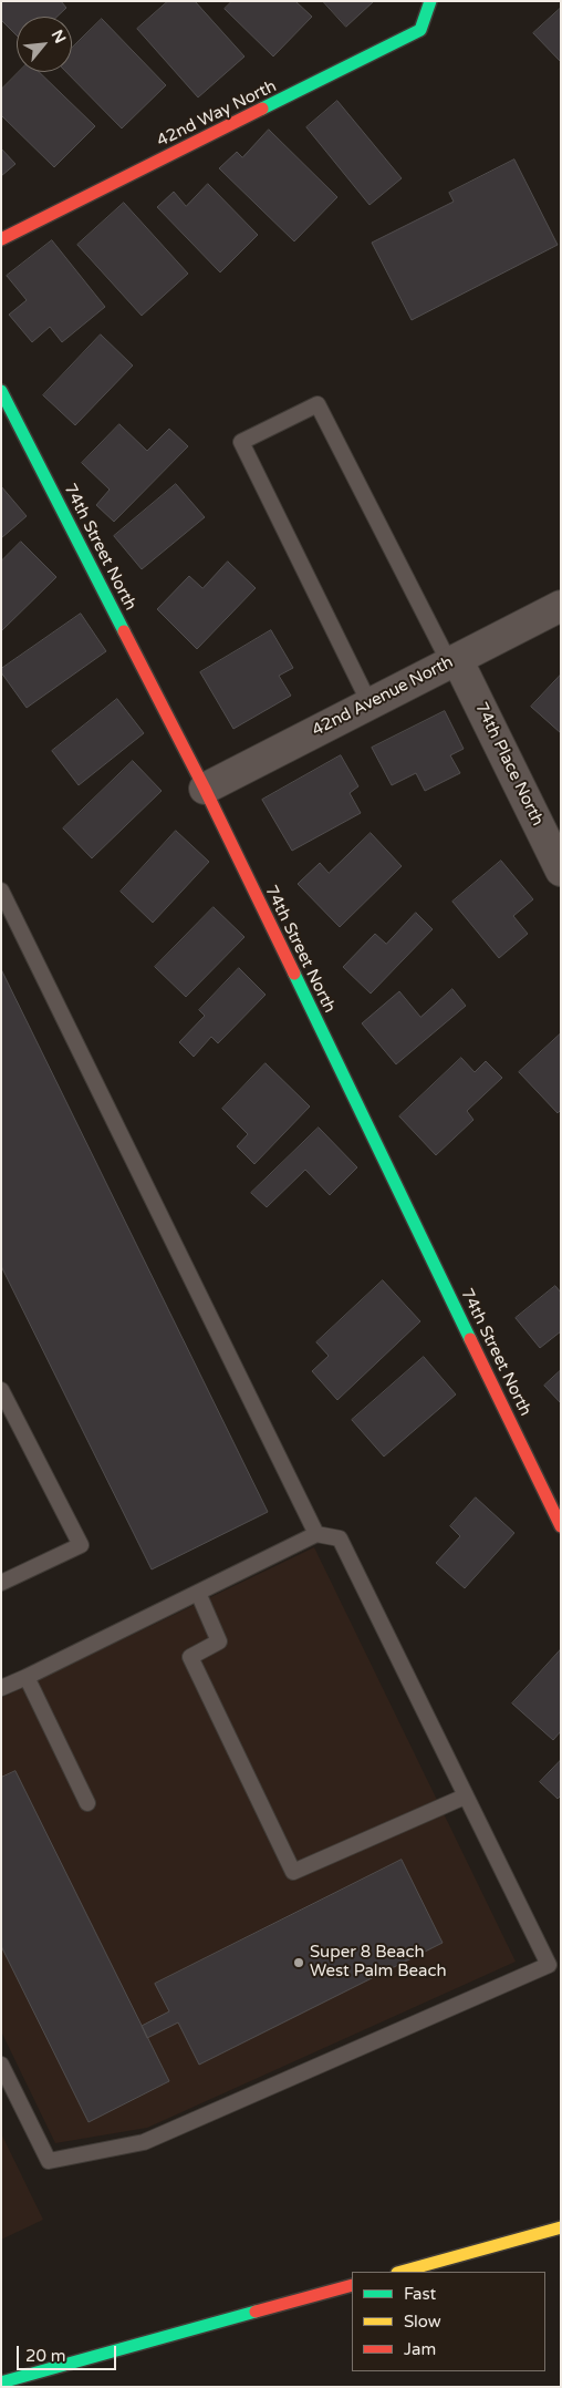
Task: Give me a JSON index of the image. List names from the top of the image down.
{
  "streets": {
    "main road": ["42nd Way North", "74th Street North"],
    "street": ["42nd Avenue North", "74th Place North"]
  },
  "crossings": [
    ["74th Street North", "42nd Avenue North"],
    ["42nd Avenue North", "74th Place North"]
  ],
  "places": ["Super 8 Beach West Palm Beach"],
  "legend": ["Fast", "Slow", "Jam"],
  "scale_bar": "20 m",
  "north": "top right"
}
